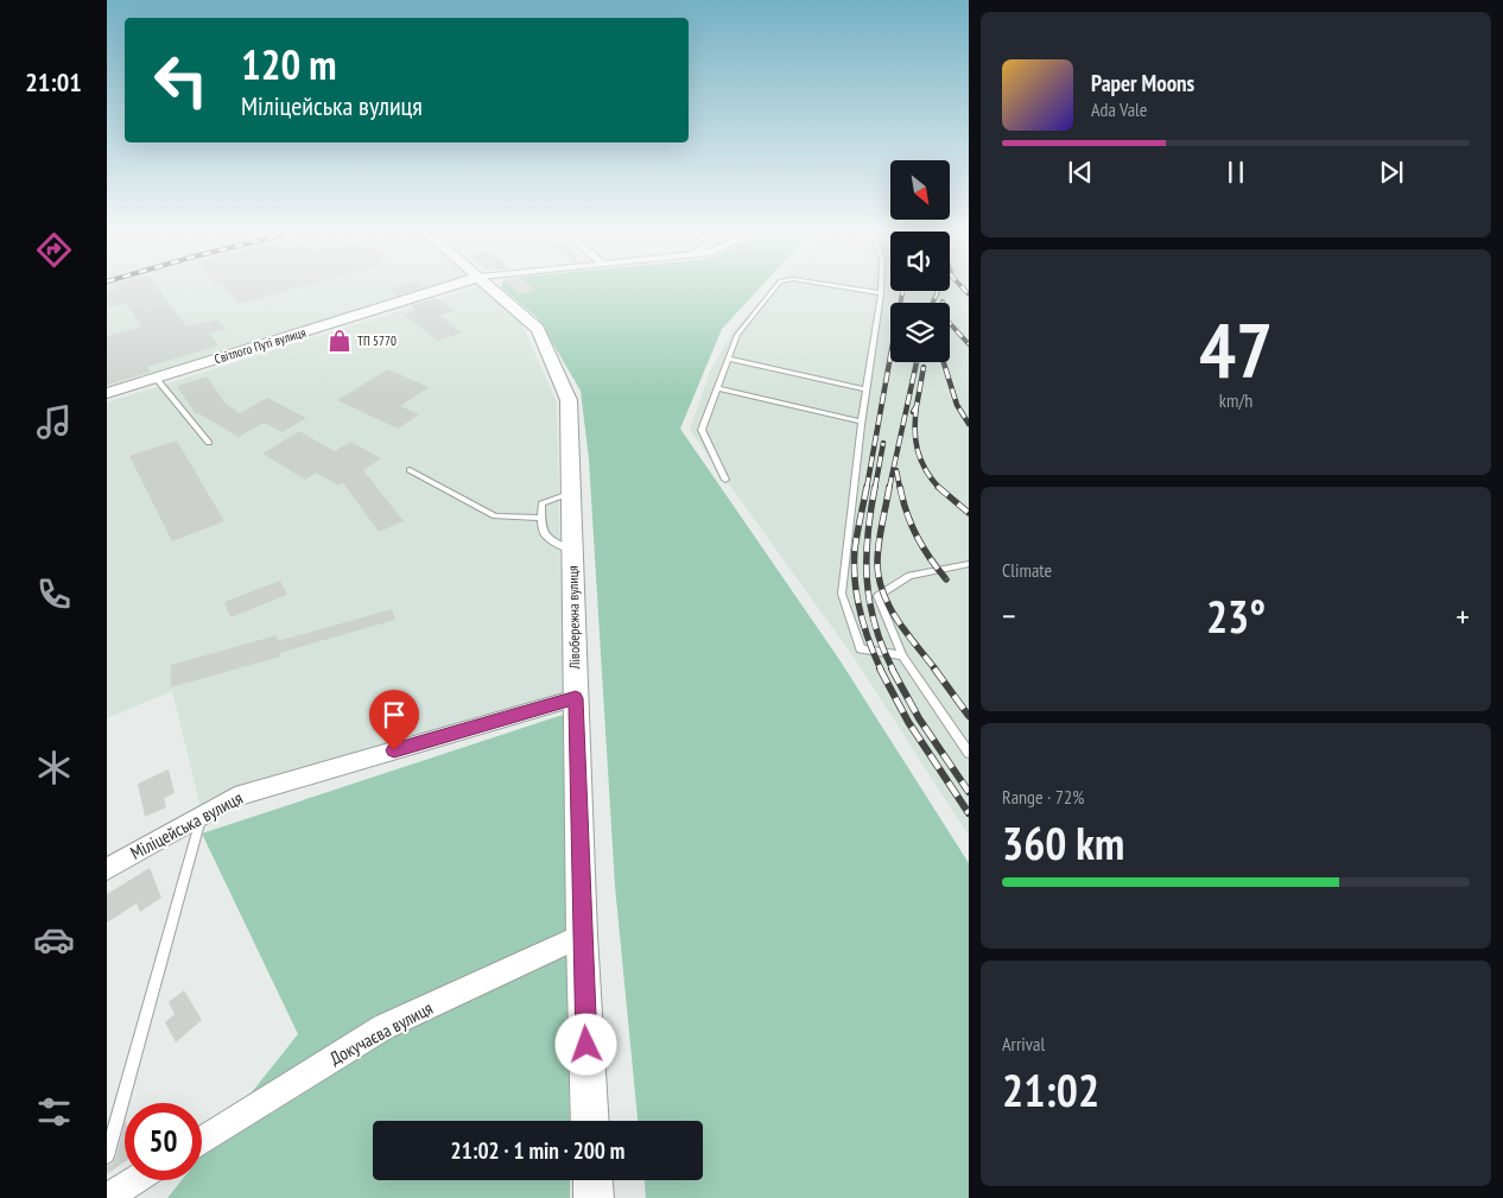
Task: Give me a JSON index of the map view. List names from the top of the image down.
{
  "streets": {
    "main road": ["Світлого Путі вулиця", "Лівобережна вулиця"],
    "street": ["Міліцейська вулиця", "Докучаєва вулиця"]
  },
  "crossings": [
    ["Лівобережна вулиця", "Міліцейська вулиця"],
    ["Лівобережна вулиця", "Докучаєва вулиця"]
  ],
  "places": {
    "shop": ["ТП 5770"]
  },
  "north": "bottom right",
  "page": {
    "tabs": "21:01",
    "turn": ["120 m", "Міліцейська вулиця"],
    "song": ["Paper Moons", "Ada Vale"],
    "tile": [
      ["47", "km/h"],
      "Climate",
      ["Range · 72%", "360 km"],
      ["Arrival", "21:02"]
    ],
    "heat": ["−", "23°", "+"],
    "limit": "50",
    "trip": "21:02 · 1 min · 200 m"
  }
}
